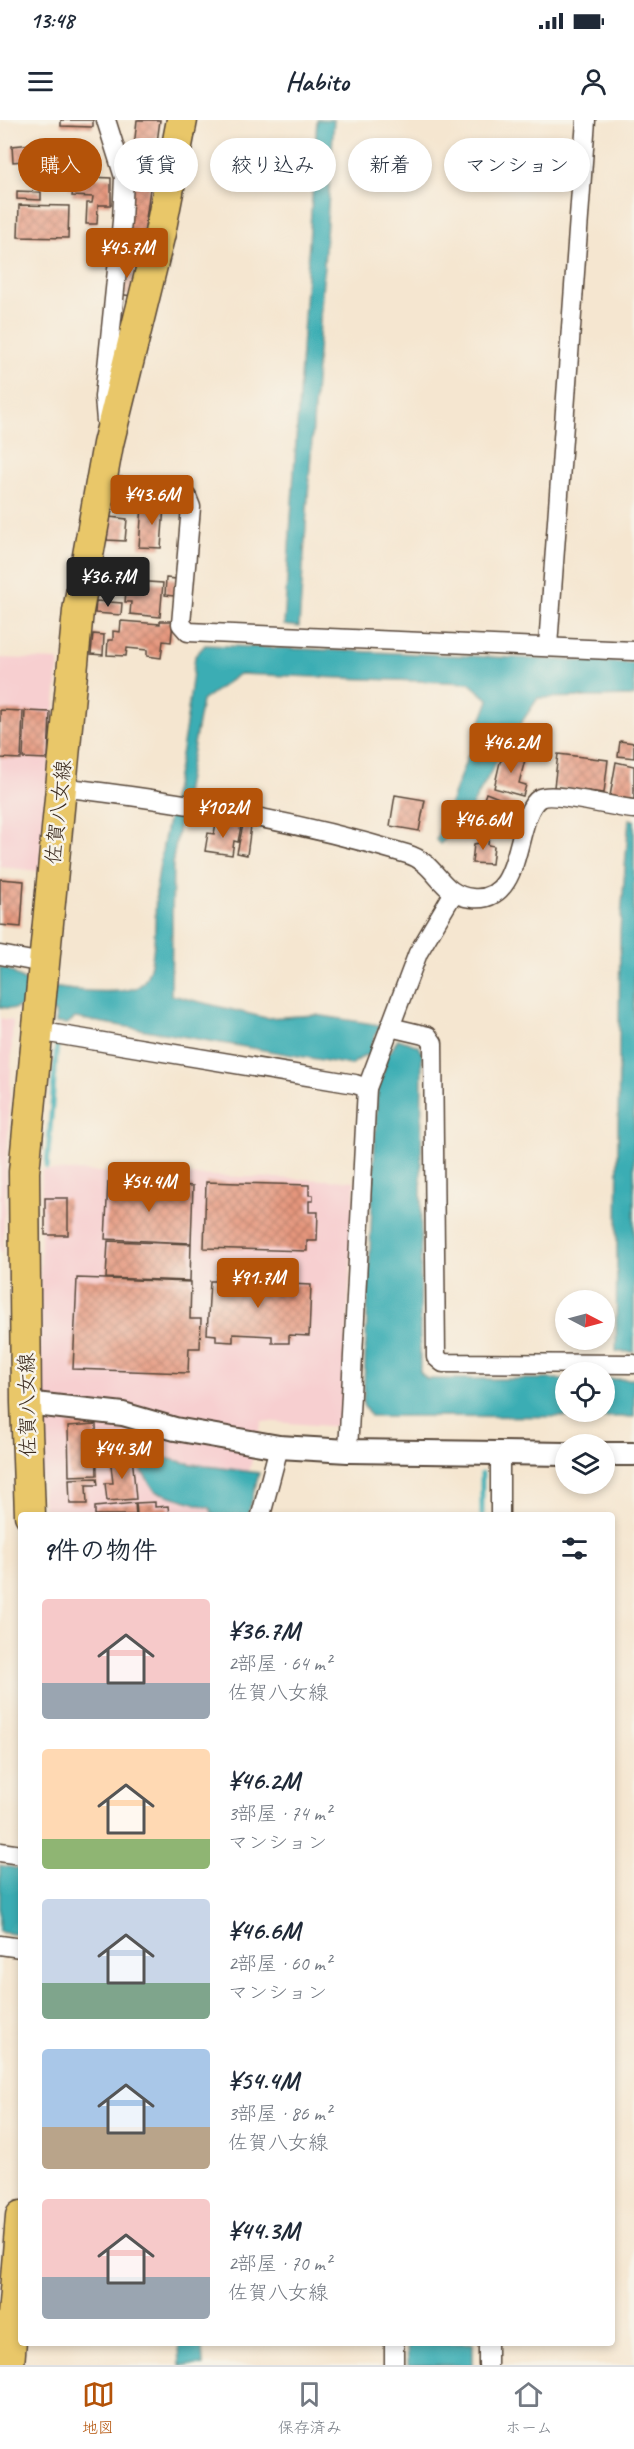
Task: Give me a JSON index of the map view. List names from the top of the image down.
{
  "streets": {
    "main road": ["佐賀八女線"]
  },
  "north": "right",
  "page": {
    "status": "13:48",
    "header": "Habito",
    "chip": [
      "購入",
      "賃貸",
      "絞り込み",
      "新着",
      "マンション"
    ],
    "price": [
      "¥45.7M",
      "¥43.6M",
      "¥36.7M",
      "¥46.2M",
      "¥102M",
      "¥46.6M",
      "¥54.4M",
      "¥91.7M",
      "¥44.3M"
    ],
    "heading": "9件の物件",
    "list": [
      {
        "name": "¥36.7M",
        "note": "2部屋 · 64 m² · 佐賀八女線"
      },
      {
        "name": "¥46.2M",
        "note": "3部屋 · 74 m² · マンション"
      },
      {
        "name": "¥46.6M",
        "note": "2部屋 · 60 m² · マンション"
      },
      {
        "name": "¥54.4M",
        "note": "3部屋 · 86 m² · 佐賀八女線"
      },
      {
        "name": "¥44.3M",
        "note": "2部屋 · 70 m² · 佐賀八女線"
      }
    ],
    "tabs": ["地図", "保存済み", "ホーム"]
  }
}
